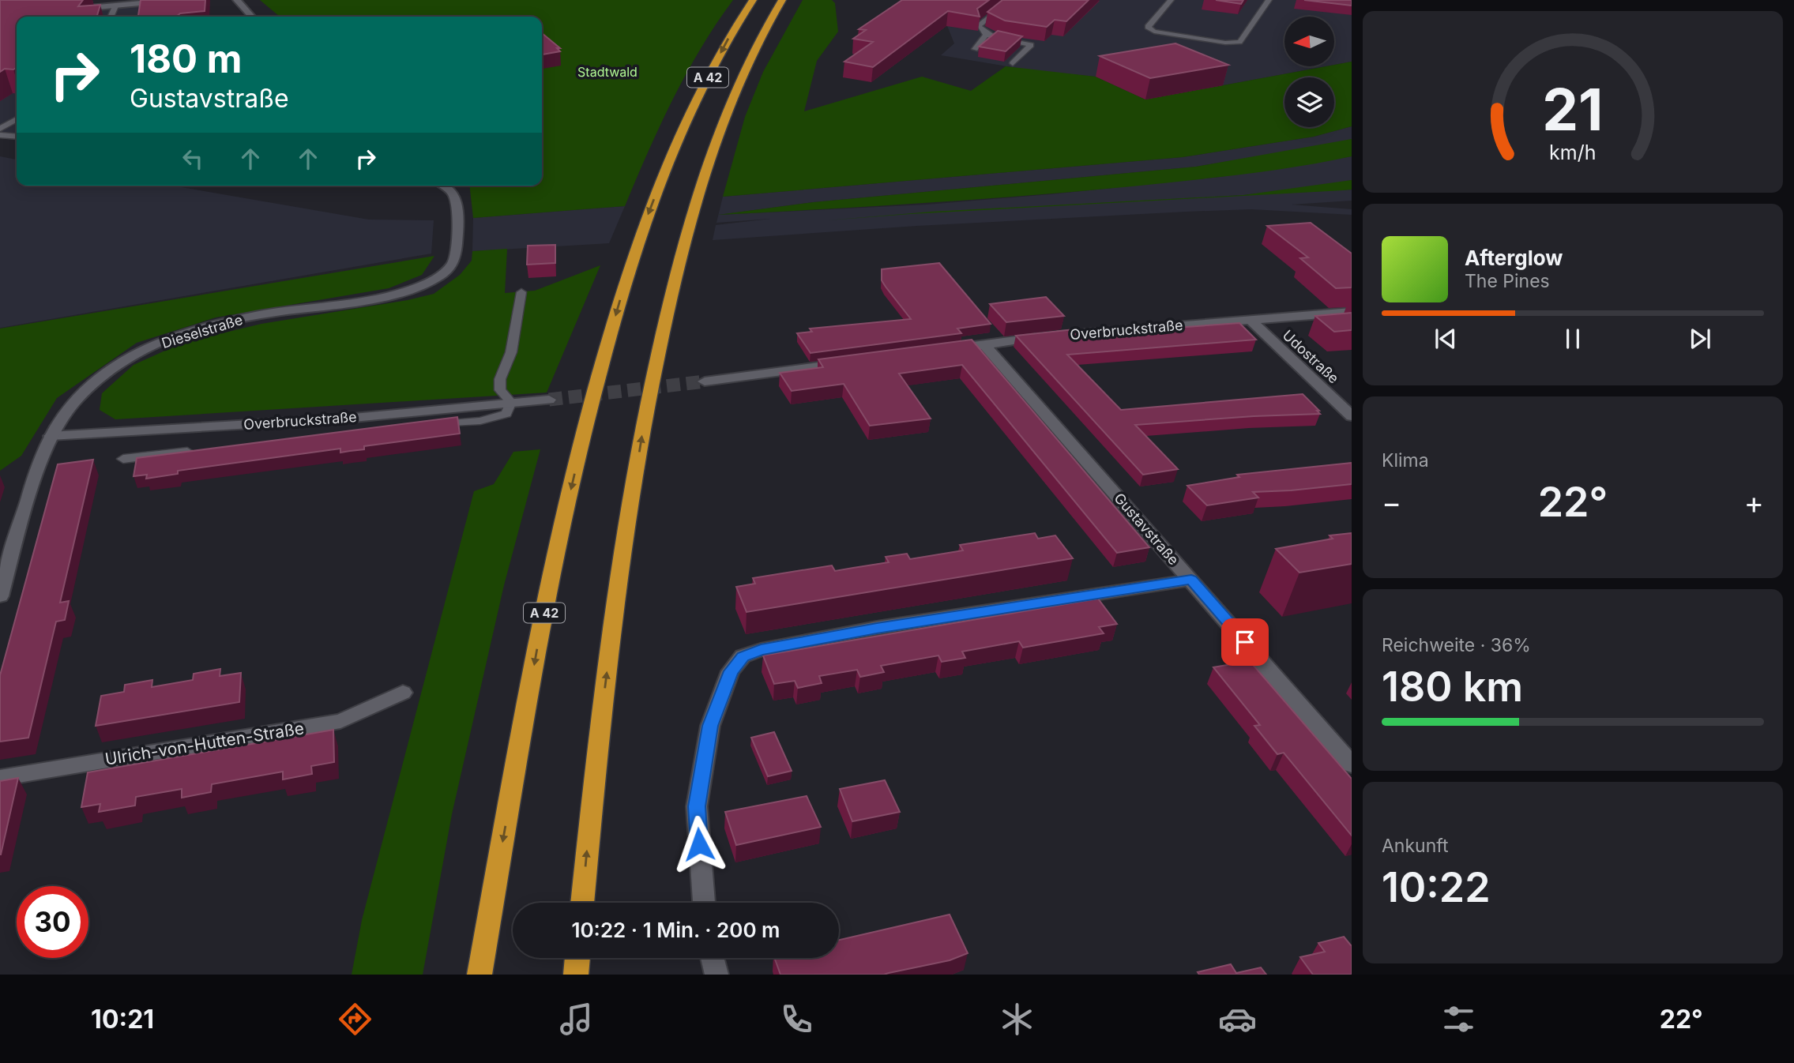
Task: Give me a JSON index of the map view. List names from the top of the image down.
{
  "streets": {
    "highway": ["A 42"],
    "street": [
      "Overbruckstraße",
      "Dieselstraße",
      "Udostraße",
      "Gustavstraße",
      "Ulrich-von-Hutten-Straße"
    ]
  },
  "crossings": [
    ["Overbruckstraße", "Dieselstraße"],
    ["Overbruckstraße", "Udostraße"],
    ["Overbruckstraße", "Gustavstraße"]
  ],
  "parks": ["Stadtwald"],
  "north": "left",
  "page": {
    "turn": ["180 m", "Gustavstraße"],
    "song": ["Afterglow", "The Pines"],
    "tile": [
      "Klima",
      ["Reichweite · 36%", "180 km"],
      ["Ankunft", "10:22"]
    ],
    "heat": ["−", "22°", "+"],
    "limit": "30",
    "trip": "10:22 · 1 Min. · 200 m",
    "tabs": ["10:21", "22°"],
    "gauge": ["21", "km/h"]
  }
}
